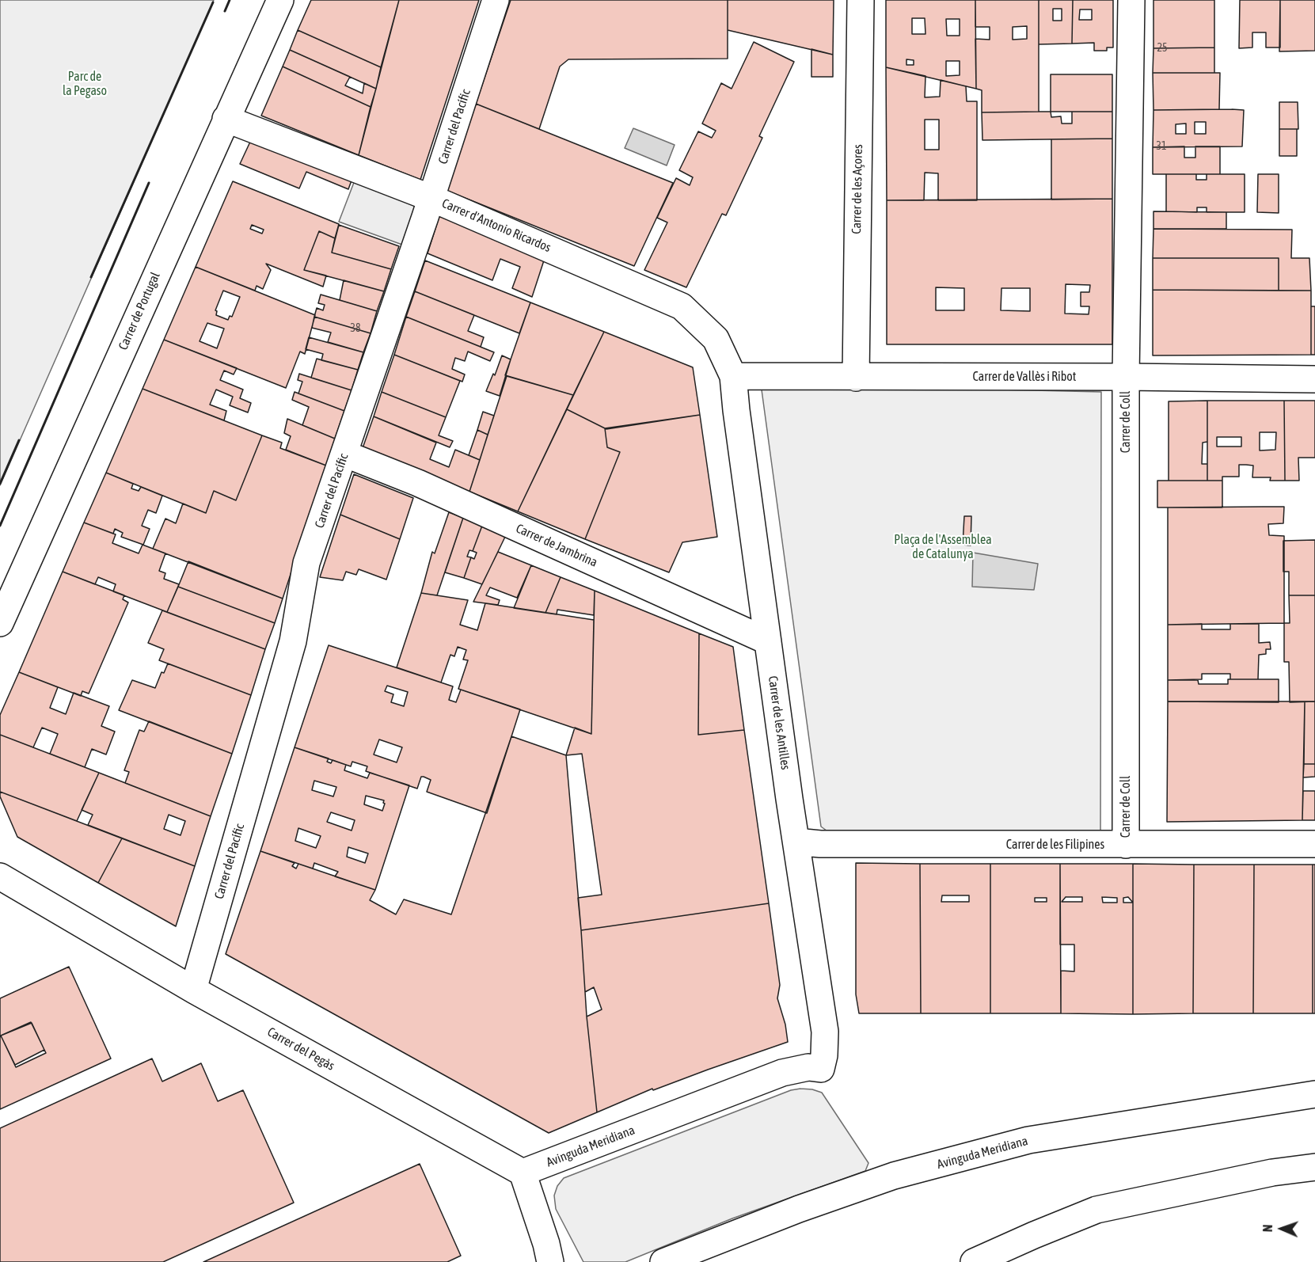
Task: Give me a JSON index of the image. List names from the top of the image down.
{
  "streets": {
    "street": [
      "Carrer del Pacífic",
      "Carrer de les Açores",
      "Carrer d'Antonio Ricardos",
      "Carrer de Portugal",
      "Carrer de Vallès i Ribot",
      "Carrer de Coll",
      "Carrer de Jambrina",
      "Carrer de les Antilles",
      "Carrer de les Filipines",
      "Carrer del Pegàs",
      "Avinguda Meridiana"
    ]
  },
  "crossings": [
    ["Carrer del Pacífic", "Carrer d'Antonio Ricardos"],
    ["Carrer del Pacífic", "Carrer de Jambrina"],
    ["Carrer del Pacífic", "Carrer del Pegàs"],
    ["Carrer de les Açores", "Carrer de Vallès i Ribot"],
    ["Carrer d'Antonio Ricardos", "Carrer de Portugal"],
    ["Carrer d'Antonio Ricardos", "Carrer de Vallès i Ribot"],
    ["Carrer d'Antonio Ricardos", "Carrer de les Antilles"],
    ["Carrer de Vallès i Ribot", "Carrer de Coll"],
    ["Carrer de Vallès i Ribot", "Carrer de les Antilles"],
    ["Carrer de Coll", "Carrer de les Filipines"],
    ["Carrer de Jambrina", "Carrer de les Antilles"],
    ["Carrer de les Antilles", "Carrer de les Filipines"],
    ["Carrer de les Antilles", "Avinguda Meridiana"],
    ["Carrer del Pegàs", "Avinguda Meridiana"]
  ],
  "parks": ["Parc de la Pegaso", "Plaça de l'Assemblea de Catalunya"],
  "house_numbers": ["25", "31", "38"],
  "north": "left"
}
